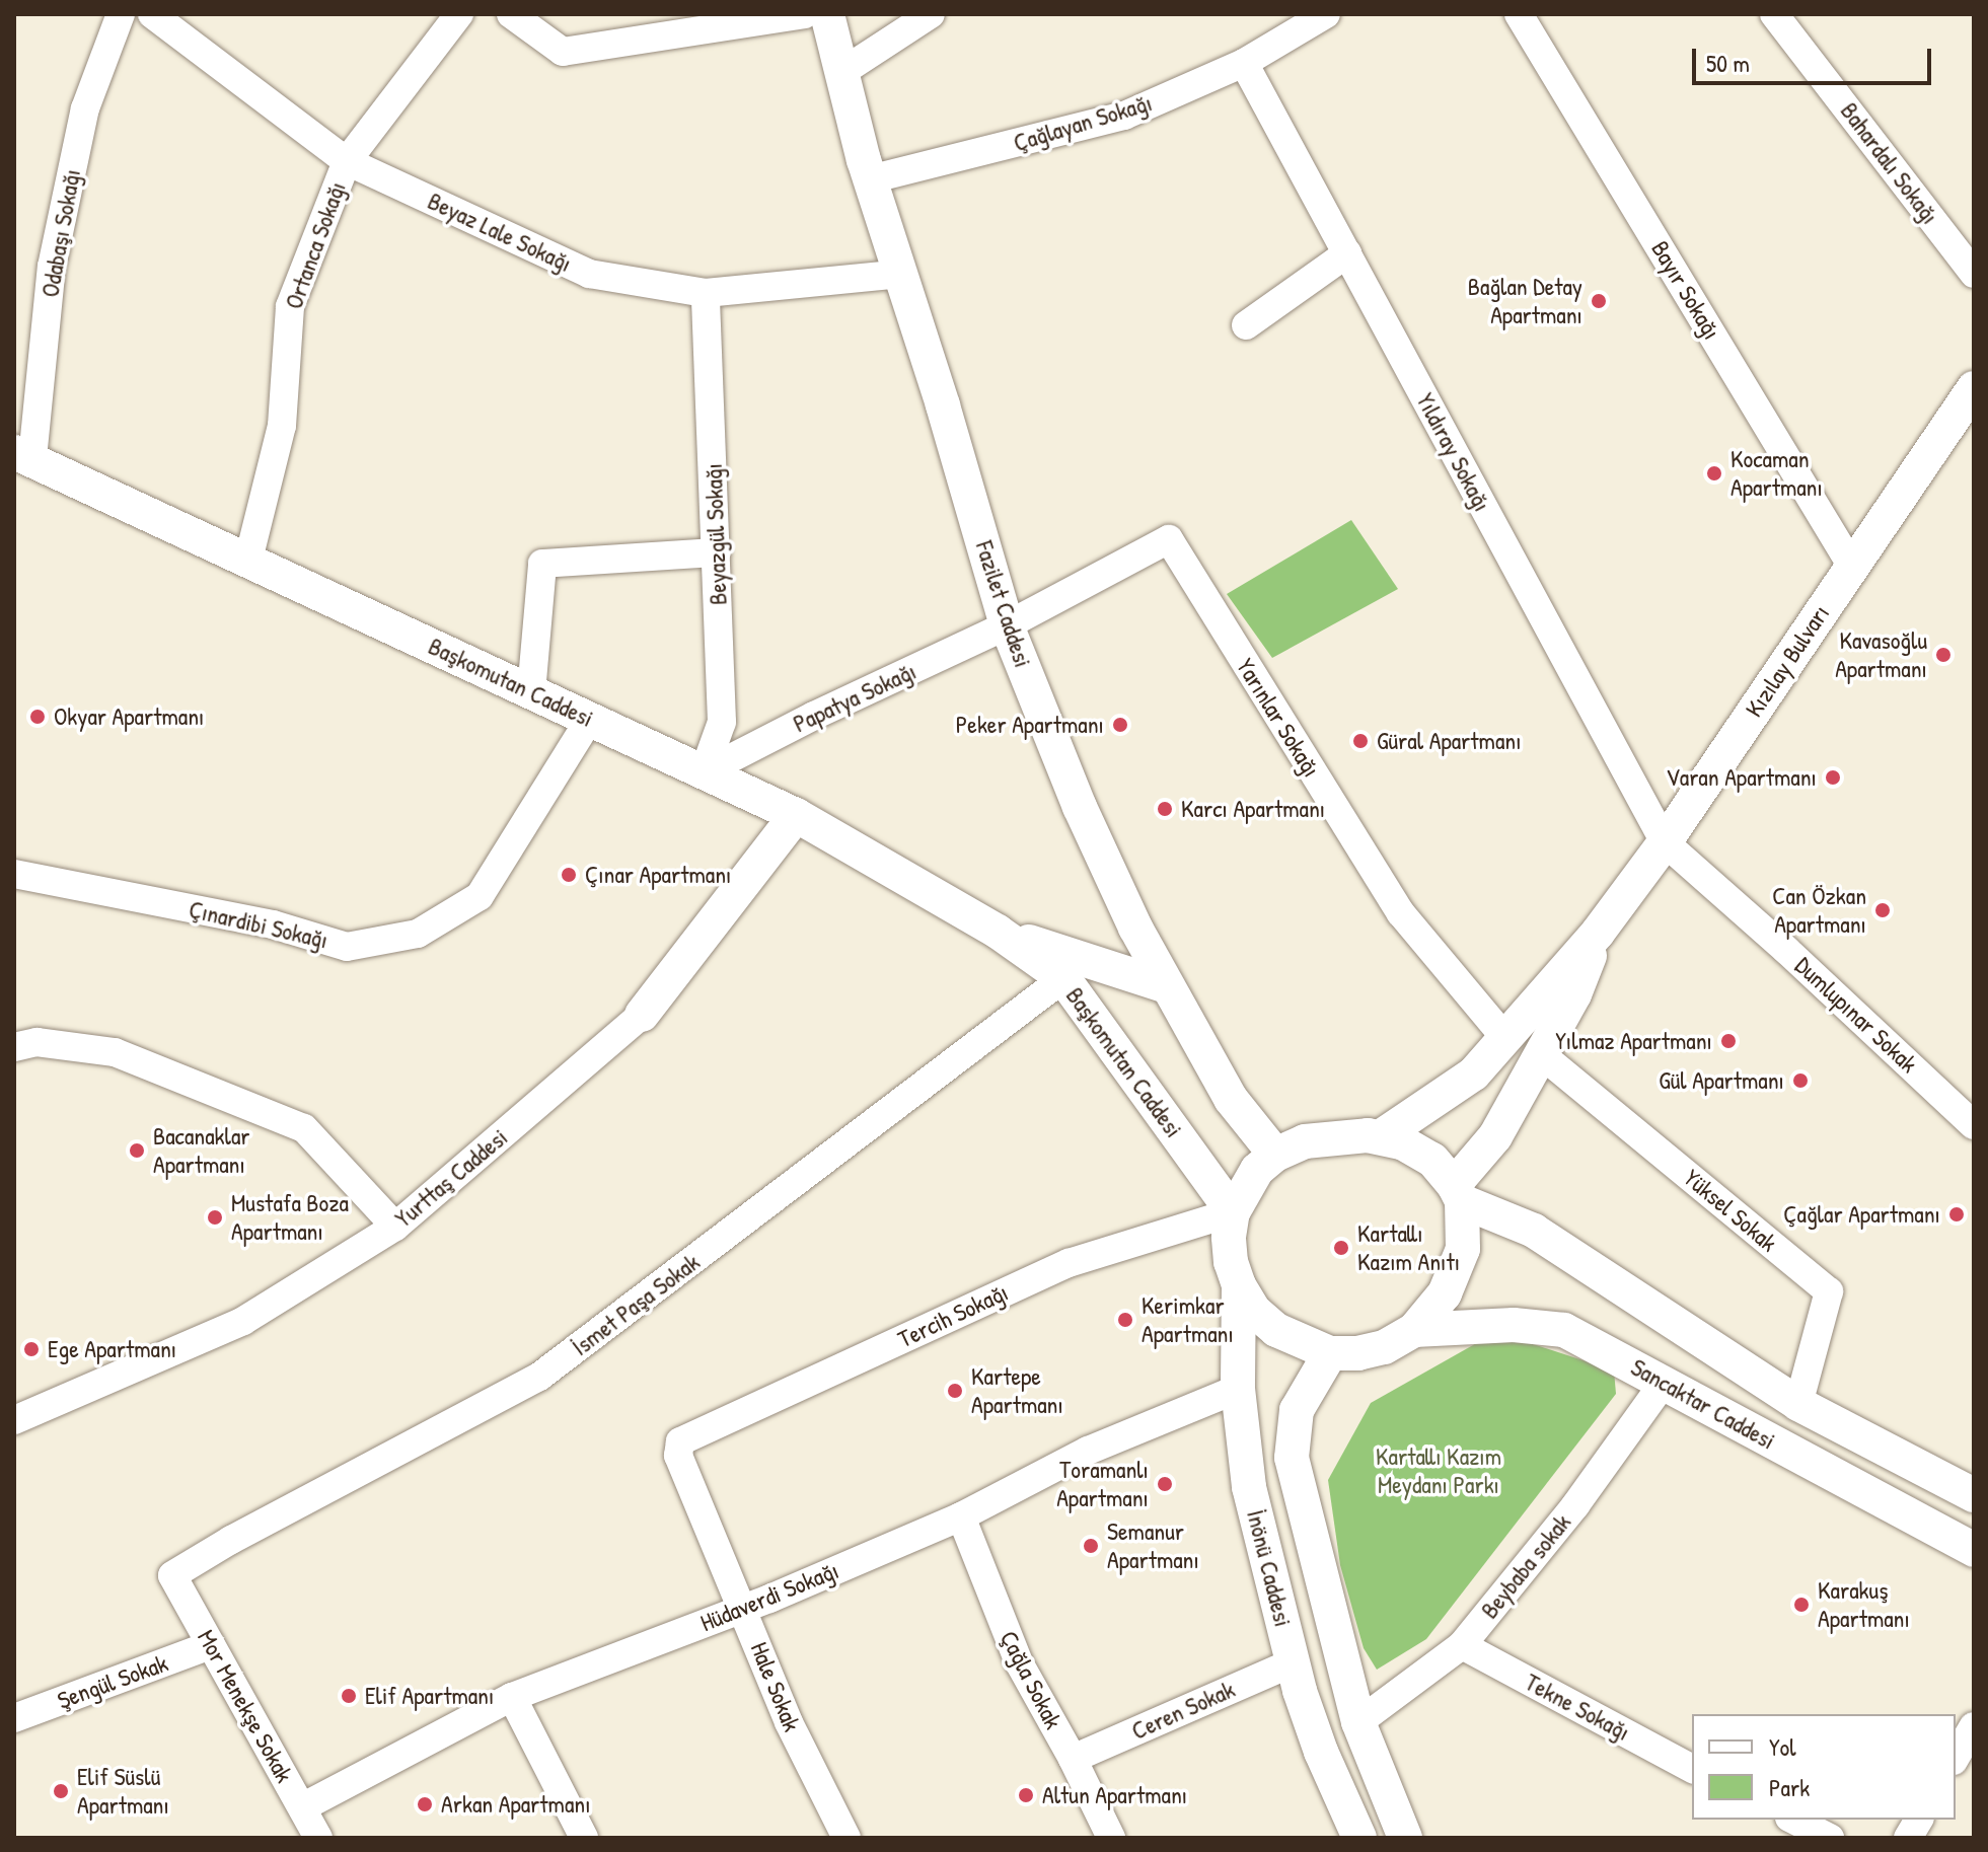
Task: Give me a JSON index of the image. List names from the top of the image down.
{
  "streets": {
    "street": [
      "Çağlayan Sokağı",
      "Bahardalı Sokağı",
      "Beyaz Lale Sokağı",
      "Odabaşı Sokağı",
      "Ortanca Sokağı",
      "Bayır Sokağı",
      "Yıldıray Sokağı",
      "Beyazgül Sokağı",
      "Fazilet Caddesi",
      "Kızılay Bulvarı",
      "Başkomutan Caddesi",
      "Papatya Sokağı",
      "Yarınlar Sokağı",
      "Çınardibi Sokağı",
      "Dumlupınar Sokak",
      "Yurttaş Caddesi",
      "Yüksel Sokak",
      "İsmet Paşa Sokak",
      "Tercih Sokağı",
      "Sancaktar Caddesi",
      "Beybaba sokak",
      "İnönü Caddesi",
      "Hüdaverdi Sokağı",
      "Çağla Sokak",
      "Şengül Sokak",
      "Hale Sokak",
      "Mor Menekşe Sokak",
      "Tekne Sokağı",
      "Ceren Sokak"
    ]
  },
  "crossings": [
    ["Çağlayan Sokağı", "Yıldıray Sokağı"],
    ["Çağlayan Sokağı", "Fazilet Caddesi"],
    ["Beyaz Lale Sokağı", "Ortanca Sokağı"],
    ["Beyaz Lale Sokağı", "Beyazgül Sokağı"],
    ["Beyaz Lale Sokağı", "Fazilet Caddesi"],
    ["Odabaşı Sokağı", "Başkomutan Caddesi"],
    ["Ortanca Sokağı", "Başkomutan Caddesi"],
    ["Bayır Sokağı", "Kızılay Bulvarı"],
    ["Yıldıray Sokağı", "Kızılay Bulvarı"],
    ["Yıldıray Sokağı", "Dumlupınar Sokak"],
    ["Beyazgül Sokağı", "Başkomutan Caddesi"],
    ["Beyazgül Sokağı", "Papatya Sokağı"],
    ["Fazilet Caddesi", "Kızılay Bulvarı"],
    ["Fazilet Caddesi", "Başkomutan Caddesi"],
    ["Fazilet Caddesi", "Papatya Sokağı"],
    ["Fazilet Caddesi", "Yarınlar Sokağı"],
    ["Fazilet Caddesi", "Tercih Sokağı"],
    ["Fazilet Caddesi", "Sancaktar Caddesi"],
    ["Fazilet Caddesi", "İnönü Caddesi"],
    ["Kızılay Bulvarı", "Başkomutan Caddesi"],
    ["Kızılay Bulvarı", "Yarınlar Sokağı"],
    ["Kızılay Bulvarı", "Dumlupınar Sokak"],
    ["Kızılay Bulvarı", "Yüksel Sokak"],
    ["Kızılay Bulvarı", "Tercih Sokağı"],
    ["Kızılay Bulvarı", "Sancaktar Caddesi"],
    ["Kızılay Bulvarı", "İnönü Caddesi"],
    ["Başkomutan Caddesi", "Papatya Sokağı"],
    ["Başkomutan Caddesi", "Çınardibi Sokağı"],
    ["Başkomutan Caddesi", "Yurttaş Caddesi"],
    ["Başkomutan Caddesi", "İsmet Paşa Sokak"],
    ["Başkomutan Caddesi", "Tercih Sokağı"],
    ["Başkomutan Caddesi", "Sancaktar Caddesi"],
    ["Başkomutan Caddesi", "İnönü Caddesi"],
    ["Papatya Sokağı", "Yarınlar Sokağı"],
    ["Yüksel Sokak", "Sancaktar Caddesi"],
    ["İsmet Paşa Sokak", "Mor Menekşe Sokak"],
    ["Tercih Sokağı", "Sancaktar Caddesi"],
    ["Tercih Sokağı", "İnönü Caddesi"],
    ["Tercih Sokağı", "Hale Sokak"],
    ["Sancaktar Caddesi", "Beybaba sokak"],
    ["Sancaktar Caddesi", "İnönü Caddesi"],
    ["Beybaba sokak", "İnönü Caddesi"],
    ["Beybaba sokak", "Tekne Sokağı"],
    ["İnönü Caddesi", "Hüdaverdi Sokağı"],
    ["İnönü Caddesi", "Ceren Sokak"],
    ["Hüdaverdi Sokağı", "Çağla Sokak"],
    ["Hüdaverdi Sokağı", "Hale Sokak"],
    ["Hüdaverdi Sokağı", "Mor Menekşe Sokak"],
    ["Çağla Sokak", "Ceren Sokak"],
    ["Şengül Sokak", "Mor Menekşe Sokak"]
  ],
  "parks": ["Kartallı Kazım Meydanı Parkı"],
  "places": [
    "Bağlan Detay Apartmanı",
    "Kocaman Apartmanı",
    "Kavasoğlu Apartmanı",
    "Okyar Apartmanı",
    "Peker Apartmanı",
    "Güral Apartmanı",
    "Varan Apartmanı",
    "Karcı Apartmanı",
    "Çınar Apartmanı",
    "Can Özkan Apartmanı",
    "Yılmaz Apartmanı",
    "Gül Apartmanı",
    "Bacanaklar Apartmanı",
    "Çağlar Apartmanı",
    "Mustafa Boza Apartmanı",
    "Kartallı Kazım Anıtı",
    "Kerimkar Apartmanı",
    "Ege Apartmanı",
    "Kartepe Apartmanı",
    "Toramanlı Apartmanı",
    "Semanur Apartmanı",
    "Karakuş Apartmanı",
    "Elif Apartmanı",
    "Elif Süslü Apartmanı",
    "Altun Apartmanı",
    "Arkan Apartmanı"
  ],
  "legend": ["Yol", "Park"],
  "scale_bar": "50 m"
}
